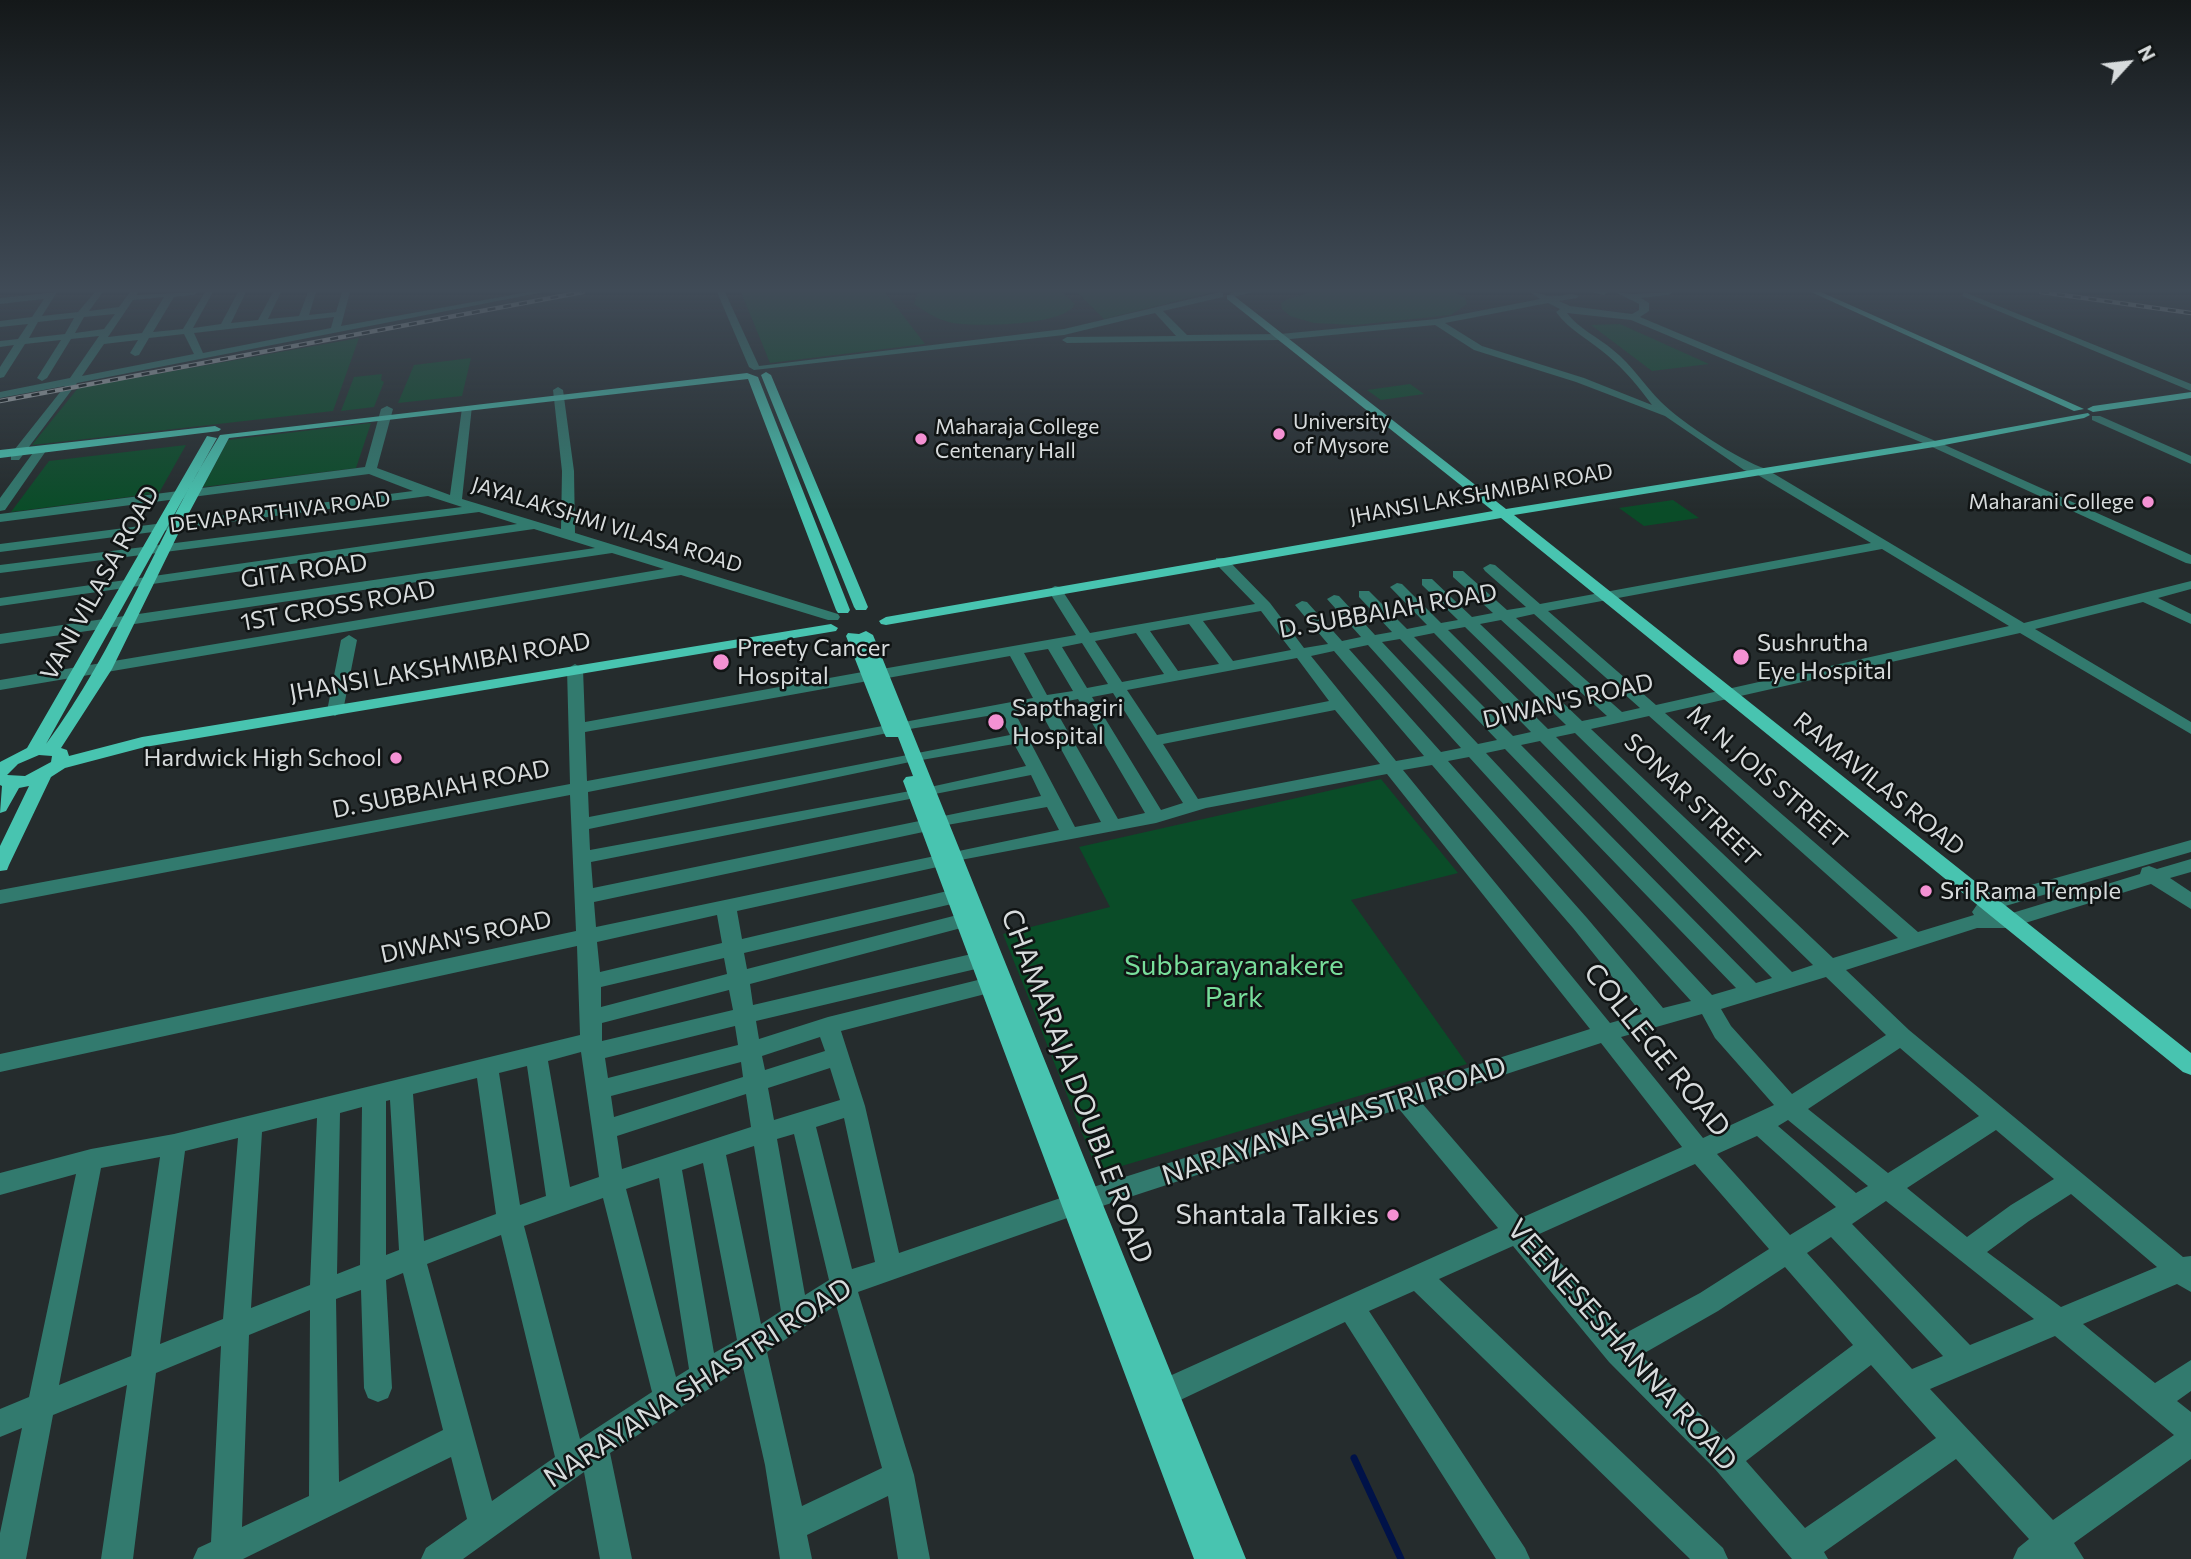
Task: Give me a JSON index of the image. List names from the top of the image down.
{
  "streets": {
    "main road": [
      "JHANSI LAKSHMIBAI ROAD",
      "VANI VILASA ROAD",
      "RAMAVILAS ROAD",
      "CHAMARAJA DOUBLE ROAD"
    ],
    "street": [
      "DEVAPARTHIVA ROAD",
      "JAYALAKSHMI VILASA ROAD",
      "GITA ROAD",
      "1ST CROSS ROAD",
      "D. SUBBAIAH ROAD",
      "DIWAN'S ROAD",
      "M. N. JOIS STREET",
      "SONAR STREET",
      "COLLEGE ROAD",
      "NARAYANA SHASTRI ROAD",
      "VEENESESHANNA ROAD"
    ]
  },
  "crossings": [
    ["JHANSI LAKSHMIBAI ROAD", "JAYALAKSHMI VILASA ROAD"],
    ["JHANSI LAKSHMIBAI ROAD", "VANI VILASA ROAD"],
    ["JHANSI LAKSHMIBAI ROAD", "RAMAVILAS ROAD"],
    ["JHANSI LAKSHMIBAI ROAD", "COLLEGE ROAD"],
    ["DEVAPARTHIVA ROAD", "JAYALAKSHMI VILASA ROAD"],
    ["DEVAPARTHIVA ROAD", "VANI VILASA ROAD"],
    ["JAYALAKSHMI VILASA ROAD", "GITA ROAD"],
    ["JAYALAKSHMI VILASA ROAD", "1ST CROSS ROAD"],
    ["GITA ROAD", "VANI VILASA ROAD"],
    ["VANI VILASA ROAD", "1ST CROSS ROAD"],
    ["D. SUBBAIAH ROAD", "M. N. JOIS STREET"],
    ["D. SUBBAIAH ROAD", "RAMAVILAS ROAD"],
    ["D. SUBBAIAH ROAD", "SONAR STREET"],
    ["D. SUBBAIAH ROAD", "COLLEGE ROAD"],
    ["D. SUBBAIAH ROAD", "CHAMARAJA DOUBLE ROAD"],
    ["DIWAN'S ROAD", "M. N. JOIS STREET"],
    ["DIWAN'S ROAD", "RAMAVILAS ROAD"],
    ["DIWAN'S ROAD", "SONAR STREET"],
    ["DIWAN'S ROAD", "COLLEGE ROAD"],
    ["DIWAN'S ROAD", "CHAMARAJA DOUBLE ROAD"],
    ["M. N. JOIS STREET", "NARAYANA SHASTRI ROAD"],
    ["RAMAVILAS ROAD", "NARAYANA SHASTRI ROAD"],
    ["SONAR STREET", "NARAYANA SHASTRI ROAD"],
    ["COLLEGE ROAD", "NARAYANA SHASTRI ROAD"],
    ["CHAMARAJA DOUBLE ROAD", "NARAYANA SHASTRI ROAD"],
    ["NARAYANA SHASTRI ROAD", "VEENESESHANNA ROAD"]
  ],
  "parks": ["Subbarayanakere Park"],
  "places": [
    "University of Mysore",
    "Maharaja College Centenary Hall",
    "Maharani College",
    "Sushrutha Eye Hospital",
    "Preety Cancer Hospital",
    "Sapthagiri Hospital",
    "Hardwick High School",
    "Sri Rama Temple",
    "Shantala Talkies"
  ],
  "north": "top right"
}
